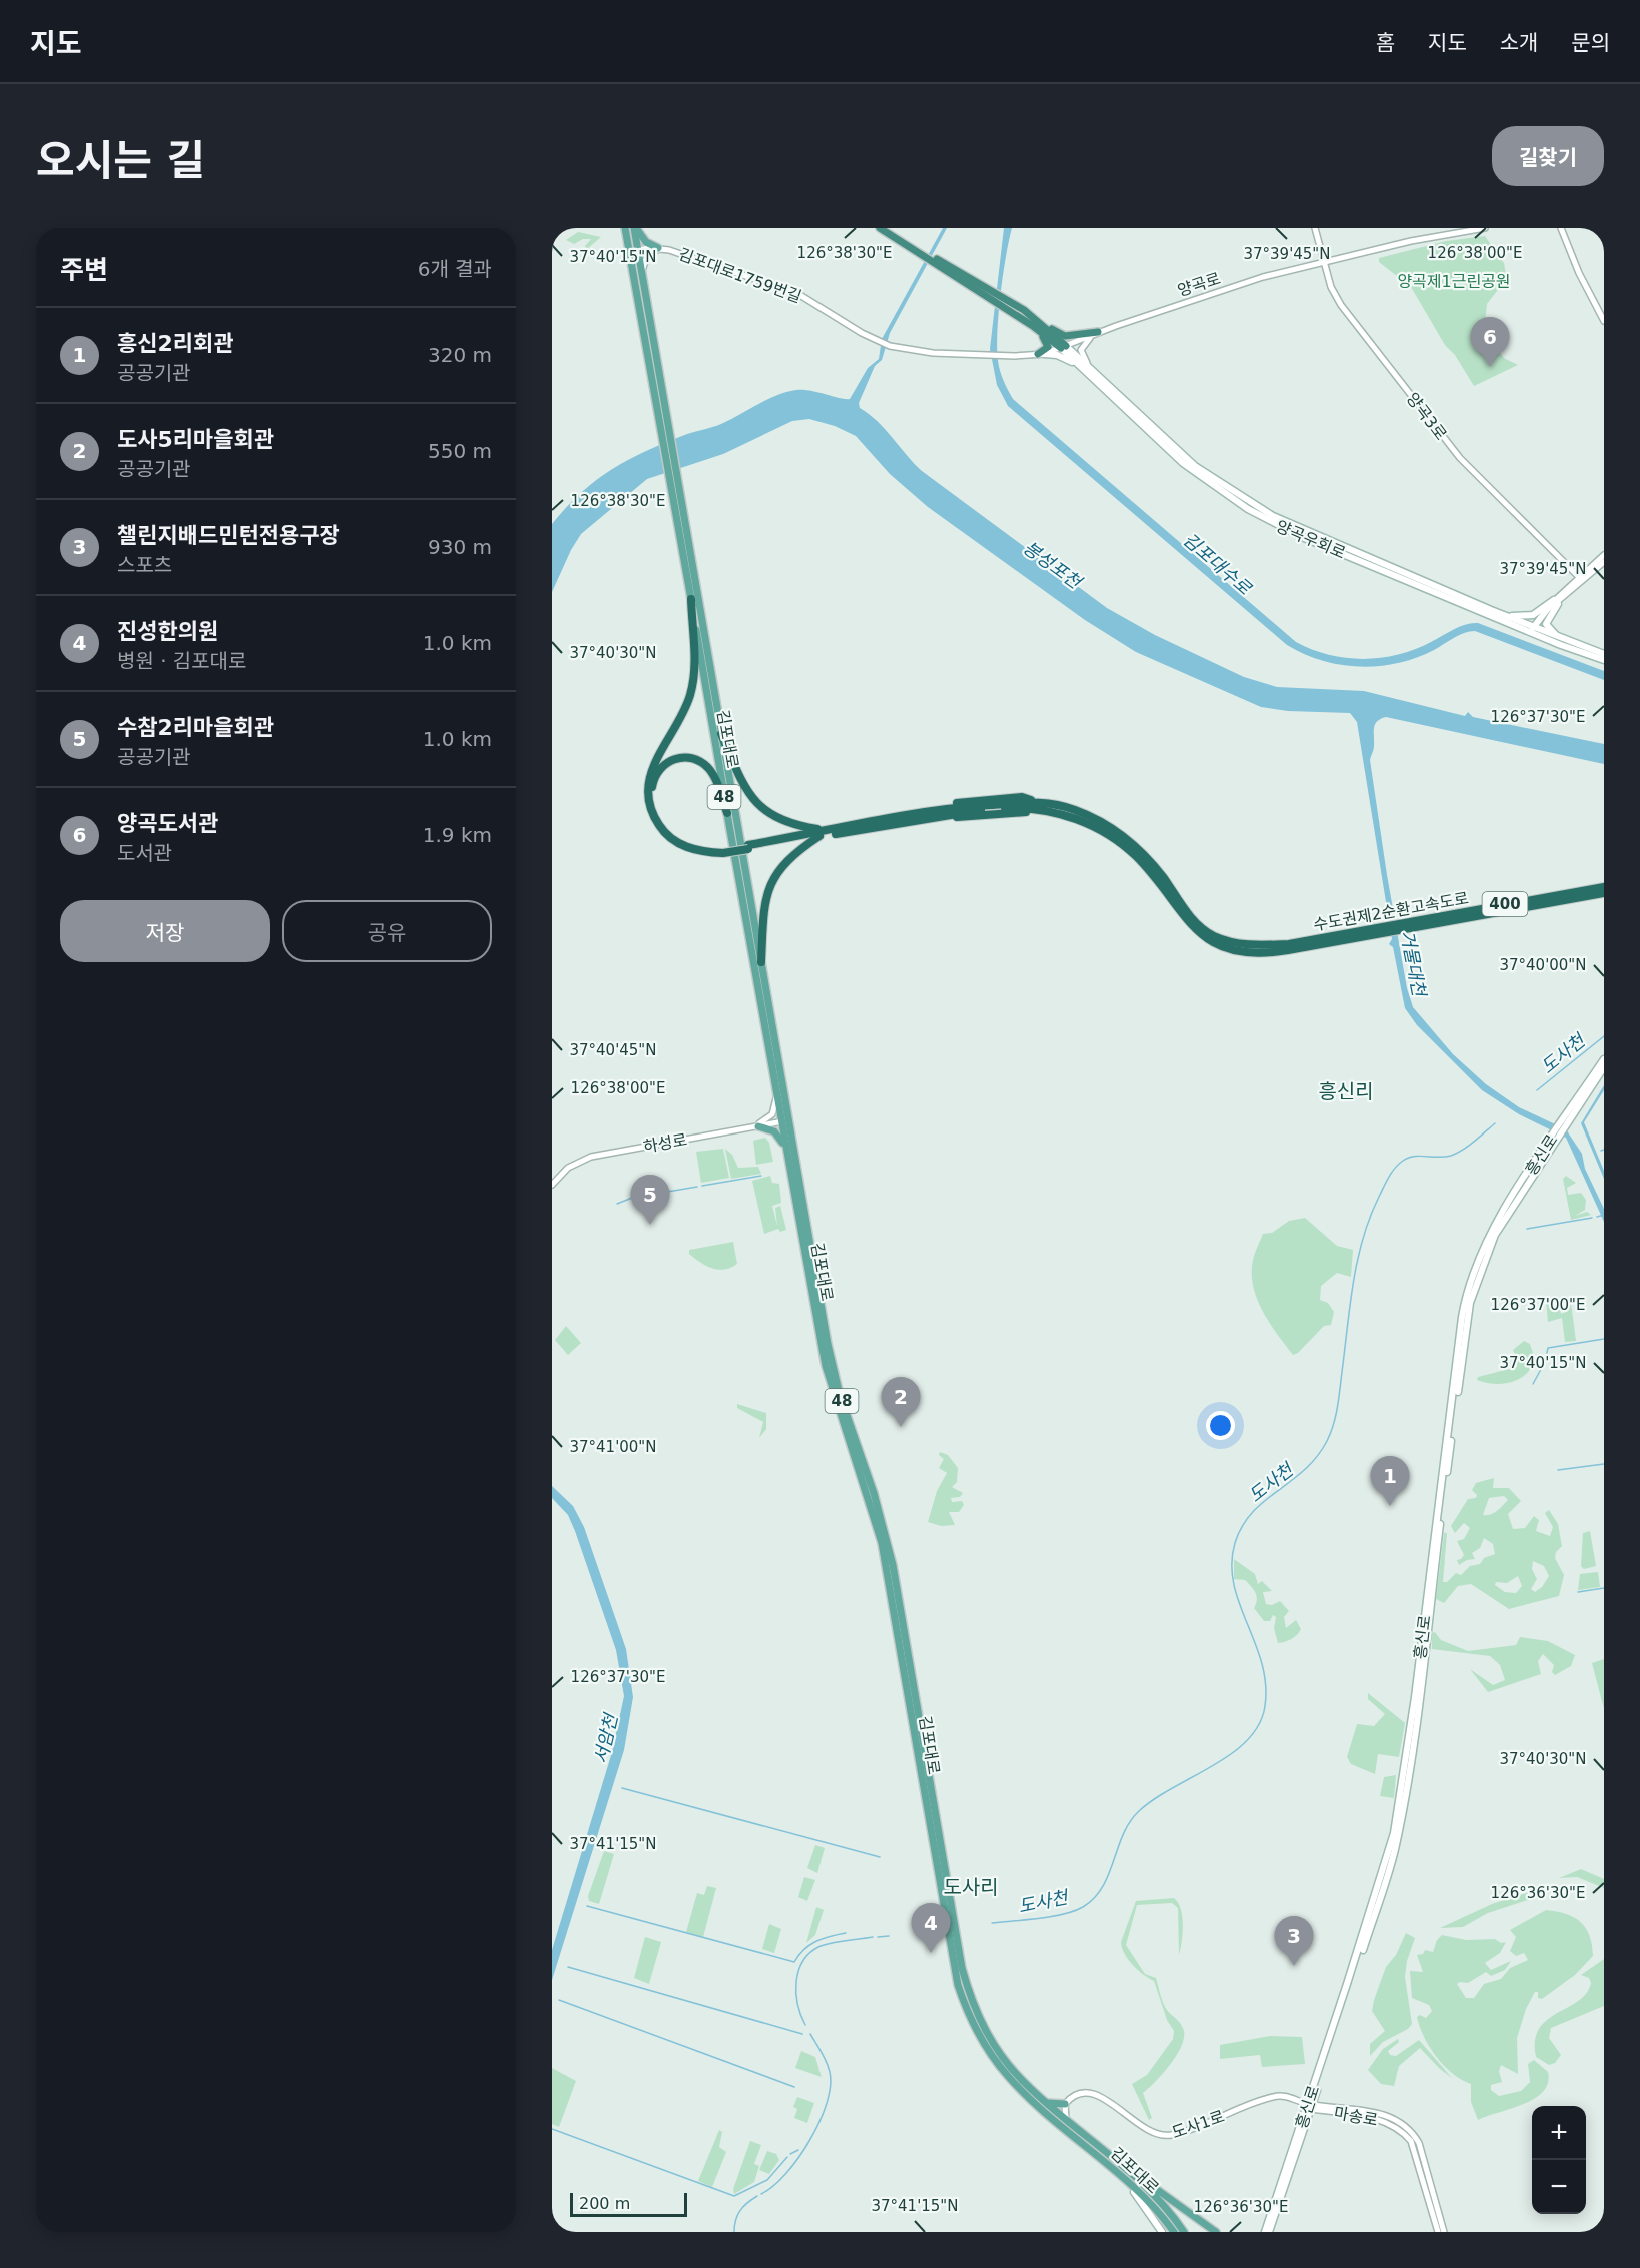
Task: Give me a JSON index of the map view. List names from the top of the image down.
{
  "streets": {
    "highway": ["400", "수도권제2순환고속도로"],
    "main road": [
      "양곡우회로",
      "김포대로",
      "48",
      "흥신로"
    ],
    "street": [
      "김포대로1759번길",
      "양곡로",
      "양곡3로",
      "하성로",
      "마송로",
      "도사1로"
    ]
  },
  "crossings": [
    ["김포대로1759번길", "김포대로"],
    ["김포대로1759번길", "48"],
    ["양곡로", "양곡3로"],
    ["양곡로", "양곡우회로"],
    ["김포대로", "48"],
    ["김포대로", "하성로"],
    ["흥신로", "마송로"],
    ["흥신로", "도사1로"],
    ["마송로", "도사1로"]
  ],
  "districts": ["흥신리", "도사리"],
  "water": [
    "김포대수로",
    "봉성포천",
    "거물대천",
    "도사천",
    "서암천"
  ],
  "parks": ["양곡제1근린공원"],
  "scale_bar": "200 m",
  "page": {
    "header": "지도",
    "nav": [
      "홈",
      "지도",
      "소개",
      "문의"
    ],
    "title": "오시는 길",
    "buttons": [
      "길찾기",
      ["저장", "공유"]
    ],
    "heading": ["주변", "6개 결과"],
    "list": [
      {
        "mark": "1",
        "name": "흥신2리회관",
        "note": "공공기관",
        "value": "320 m"
      },
      {
        "mark": "2",
        "name": "도사5리마을회관",
        "note": "공공기관",
        "value": "550 m"
      },
      {
        "mark": "3",
        "name": "챌린지배드민턴전용구장",
        "note": "스포츠",
        "value": "930 m"
      },
      {
        "mark": "4",
        "name": "진성한의원",
        "note": "병원 · 김포대로",
        "value": "1.0 km"
      },
      {
        "mark": "5",
        "name": "수참2리마을회관",
        "note": "공공기관",
        "value": "1.0 km"
      },
      {
        "mark": "6",
        "name": "양곡도서관",
        "note": "도서관",
        "value": "1.9 km"
      }
    ],
    "pins": [
      "6",
      "5",
      "2",
      "1",
      "4",
      "3"
    ],
    "map_buttons": ["+", "−"],
    "scale": "200 m"
  },
  "coordinates": [
    "126°38'30\"E",
    "126°38'00\"E",
    "37°39'45\"N",
    "37°40'15\"N",
    "37°40'30\"N",
    "126°37'30\"E",
    "37°40'00\"N",
    "37°40'45\"N",
    "126°37'00\"E",
    "37°41'00\"N",
    "37°41'15\"N",
    "126°36'30\"E"
  ]
}
